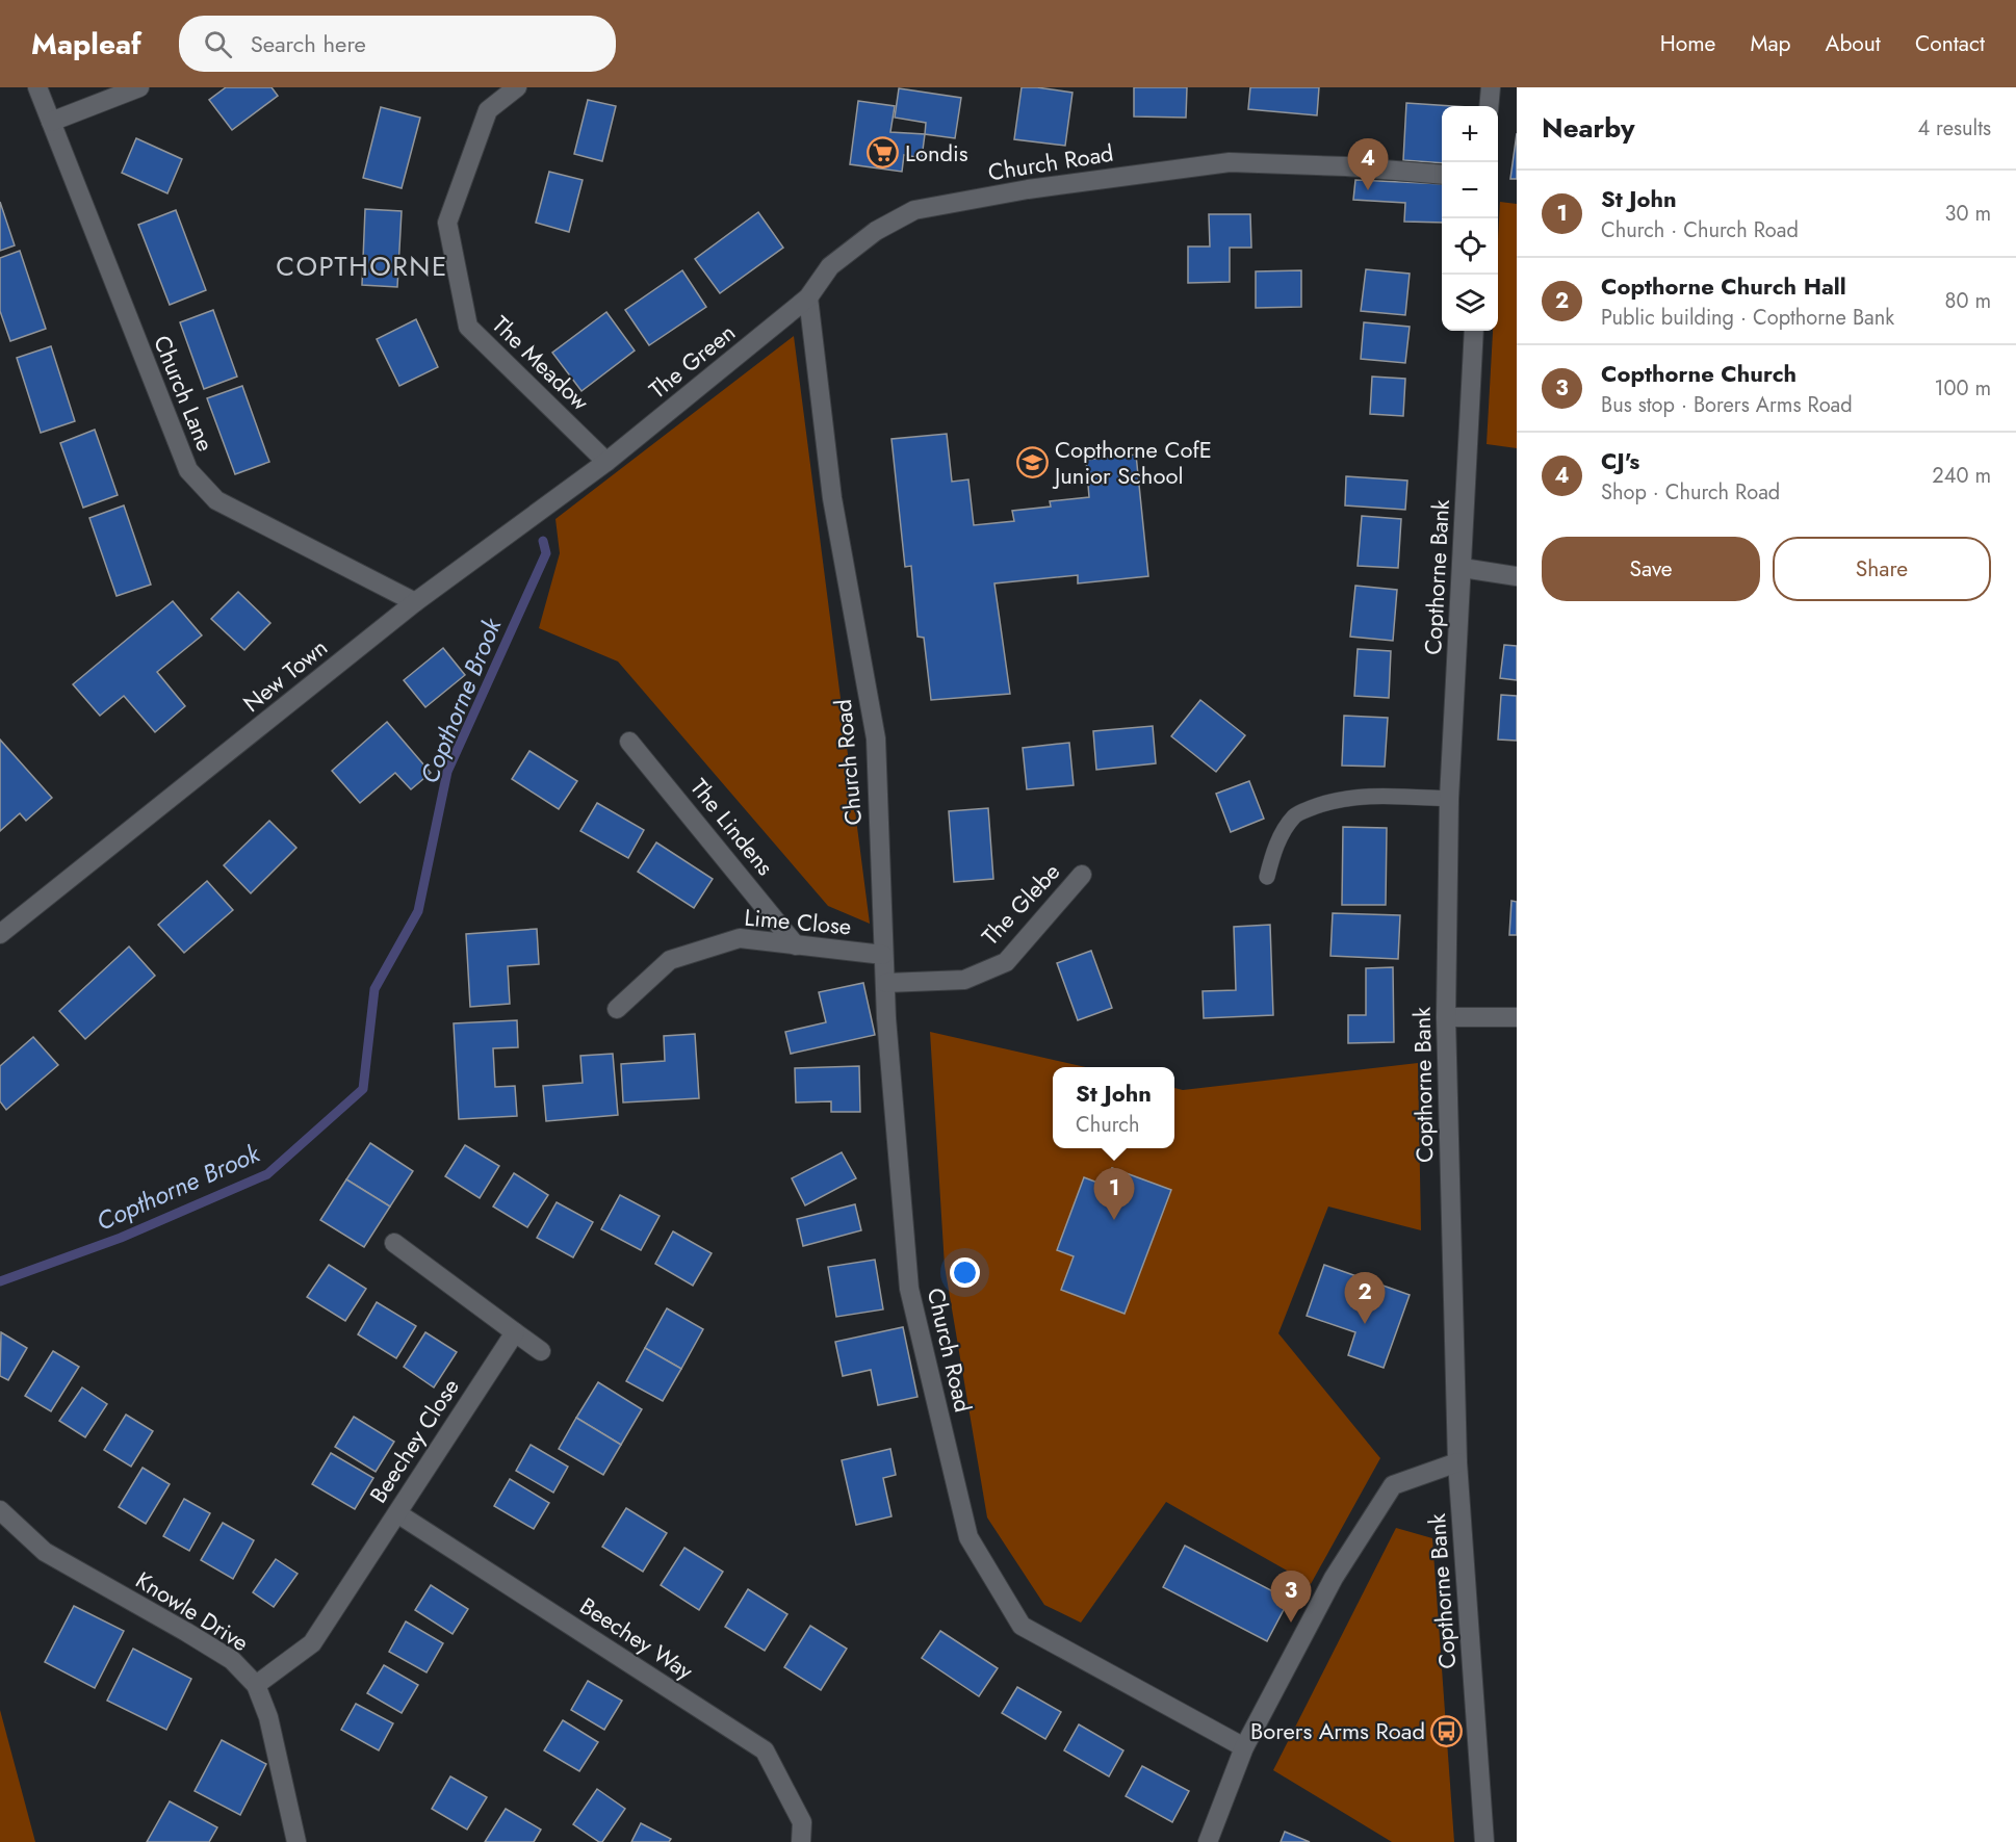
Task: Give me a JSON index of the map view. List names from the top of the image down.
{
  "streets": {
    "street": [
      "Church Road",
      "The Green",
      "The Meadow",
      "Church Lane",
      "Copthorne Bank",
      "New Town",
      "The Lindens",
      "The Glebe",
      "Lime Close",
      "Beechey Close",
      "Knowle Drive",
      "Beechey Way"
    ]
  },
  "crossings": [
    ["Church Road", "The Green"],
    ["Church Road", "The Glebe"],
    ["Church Road", "Lime Close"],
    ["The Green", "The Meadow"],
    ["The Green", "New Town"],
    ["The Meadow", "New Town"],
    ["Church Lane", "New Town"],
    ["The Lindens", "Lime Close"],
    ["Beechey Close", "Knowle Drive"],
    ["Beechey Close", "Beechey Way"]
  ],
  "districts": ["COPTHORNE"],
  "water": ["Copthorne Brook"],
  "places": {
    "supermarket": ["Londis"],
    "school or university": ["Copthorne CofE Junior School"],
    "bus stop": ["Borers Arms Road"]
  },
  "page": {
    "header": "Mapleaf",
    "search": "Search here",
    "nav": [
      "Home",
      "Map",
      "About",
      "Contact"
    ],
    "heading": ["Nearby", "4 results"],
    "map_buttons": ["+", "−"],
    "pins": [
      "4",
      "1",
      "2",
      "3"
    ],
    "list": [
      {
        "mark": "1",
        "name": "St John",
        "note": "Church · Church Road",
        "value": "30 m"
      },
      {
        "mark": "2",
        "name": "Copthorne Church Hall",
        "note": "Public building · Copthorne Bank",
        "value": "80 m"
      },
      {
        "mark": "3",
        "name": "Copthorne Church",
        "note": "Bus stop · Borers Arms Road",
        "value": "100 m"
      },
      {
        "mark": "4",
        "name": "CJ's",
        "note": "Shop · Church Road",
        "value": "240 m"
      }
    ],
    "buttons": ["Save", "Share"],
    "popup": ["St John", "Church"]
  }
}
